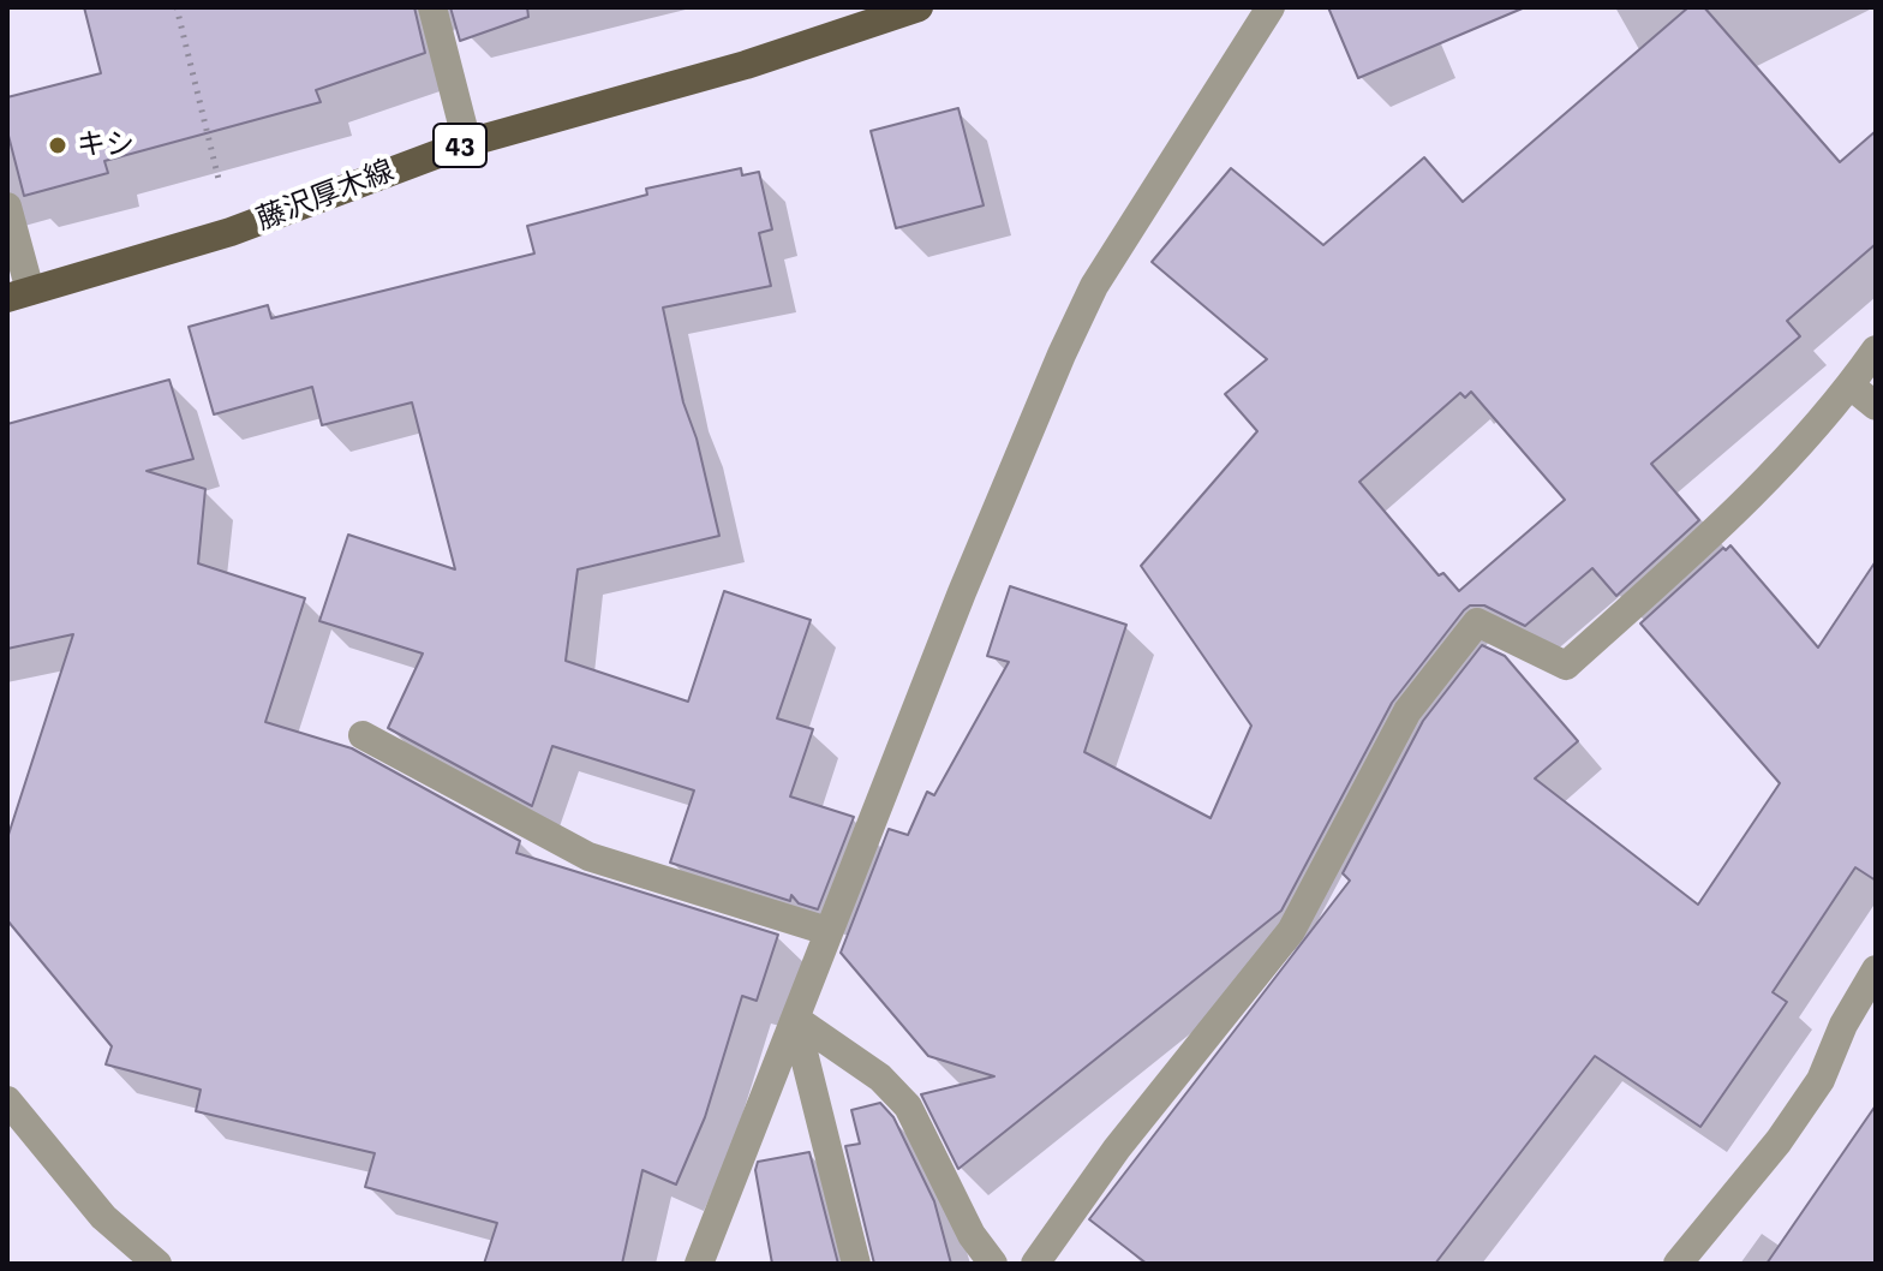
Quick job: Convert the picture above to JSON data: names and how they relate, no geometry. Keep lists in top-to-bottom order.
{
  "streets": {
    "main road": ["43", "藤沢厚木線"]
  },
  "places": ["キシ"]
}
